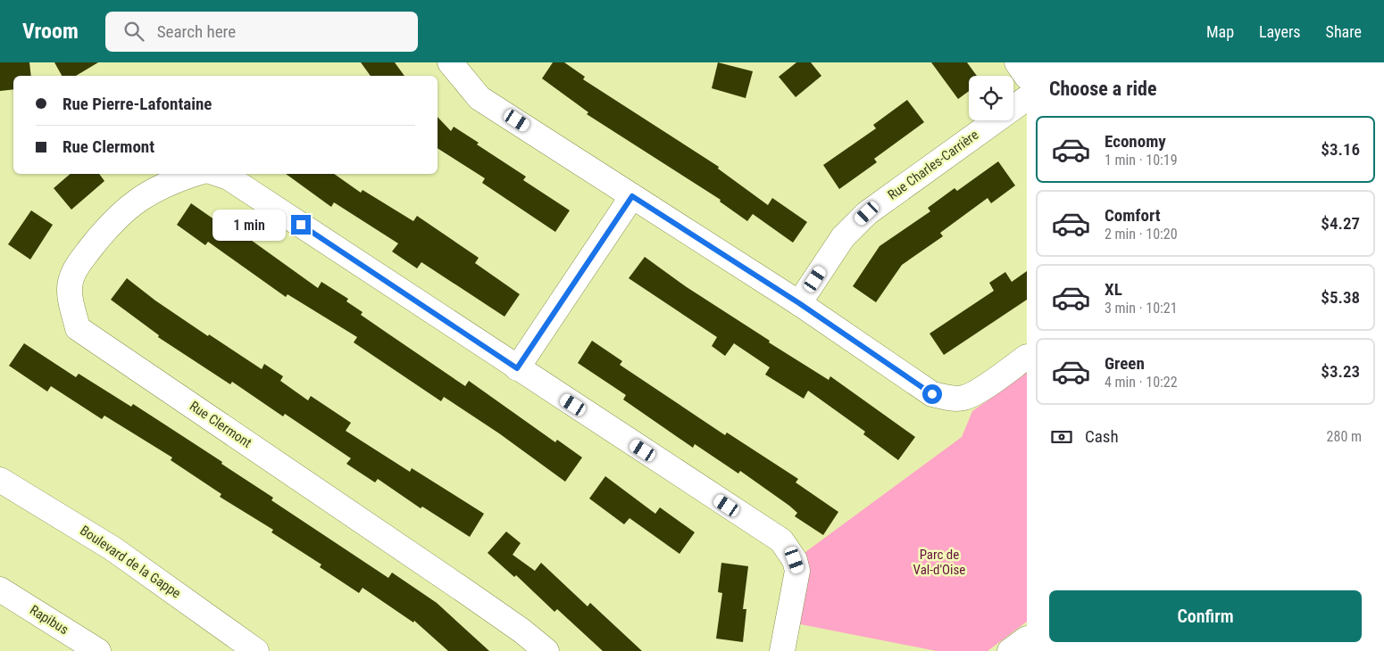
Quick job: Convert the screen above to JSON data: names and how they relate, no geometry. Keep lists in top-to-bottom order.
{
  "streets": {
    "street": [
      "Rue Charles-Carrière",
      "Rue Clermont",
      "Boulevard de la Gappe",
      "Rapibus"
    ]
  },
  "parks": ["Parc de Val-d'Oise"],
  "page": {
    "header": "Vroom",
    "search": "Search here",
    "nav": ["Map", "Layers", "Share"],
    "heading": "Choose a ride",
    "banner": ["Rue Pierre-Lafontaine", "Rue Clermont"],
    "list": [
      {
        "name": "Economy",
        "note": "1 min · 10:19",
        "value": "$3.16"
      },
      {
        "name": "Comfort",
        "note": "2 min · 10:20",
        "value": "$4.27"
      },
      {
        "name": "XL",
        "note": "3 min · 10:21",
        "value": "$5.38"
      },
      {
        "name": "Green",
        "note": "4 min · 10:22",
        "value": "$3.23"
      }
    ],
    "bubble": "1 min",
    "pay": ["Cash", "280 m"],
    "buttons": "Confirm"
  }
}
